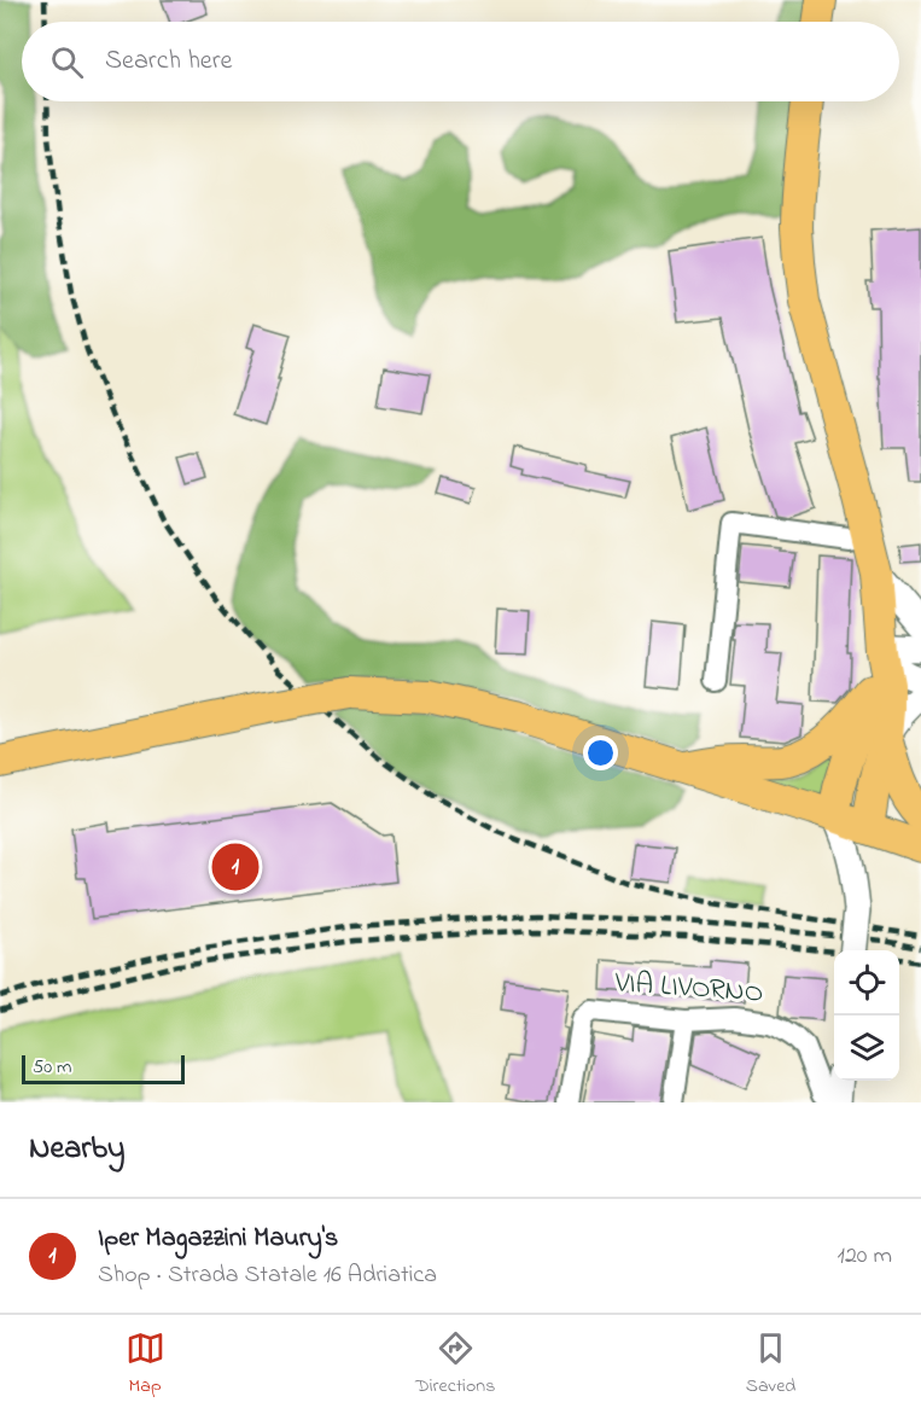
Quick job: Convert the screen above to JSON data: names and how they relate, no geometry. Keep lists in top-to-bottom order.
{
  "streets": {
    "street": ["VIA LIVORNO"]
  },
  "scale_bar": "50 m",
  "page": {
    "search": "Search here",
    "pins": "1",
    "scale": "50 m",
    "heading": "Nearby",
    "list": [
      {
        "mark": "1",
        "name": "Iper Magazzini Maury's",
        "note": "Shop · Strada Statale 16 Adriatica",
        "value": "120 m"
      }
    ],
    "nav": ["Map", "Directions", "Saved"]
  }
}
